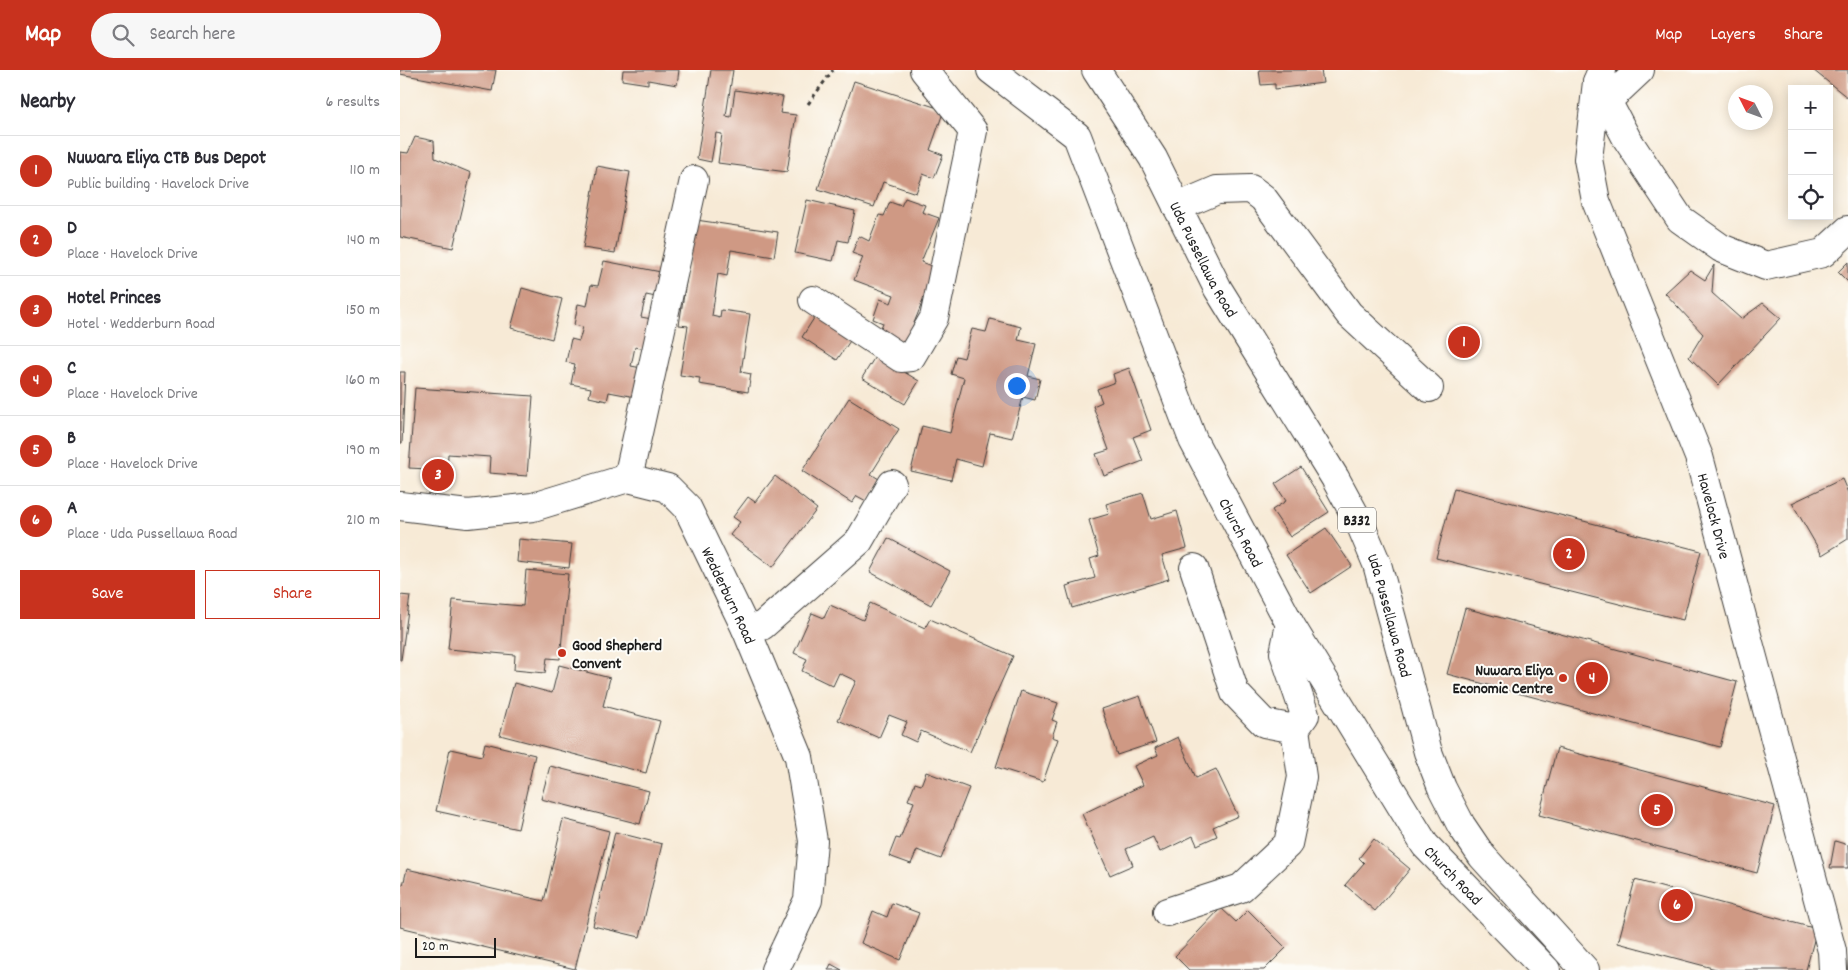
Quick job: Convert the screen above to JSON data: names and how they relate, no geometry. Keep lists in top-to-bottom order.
{
  "streets": {
    "street": [
      "Uda Pussellawa Road",
      "Havelock Drive",
      "B332",
      "Church Road",
      "Wedderburn Road"
    ]
  },
  "places": ["Good Shepherd Convent", "Nuwara Eliya Economic Centre"],
  "scale_bar": "20 m",
  "north": "top left",
  "page": {
    "header": "Map",
    "search": "Search here",
    "nav": ["Map", "Layers", "Share"],
    "heading": ["Nearby", "6 results"],
    "map_buttons": ["+", "−"],
    "list": [
      {
        "mark": "1",
        "name": "Nuwara Eliya CTB Bus Depot",
        "note": "Public building · Havelock Drive",
        "value": "110 m"
      },
      {
        "mark": "2",
        "name": "D",
        "note": "Place · Havelock Drive",
        "value": "140 m"
      },
      {
        "mark": "3",
        "name": "Hotel Princes",
        "note": "Hotel · Wedderburn Road",
        "value": "150 m"
      },
      {
        "mark": "4",
        "name": "C",
        "note": "Place · Havelock Drive",
        "value": "160 m"
      },
      {
        "mark": "5",
        "name": "B",
        "note": "Place · Havelock Drive",
        "value": "190 m"
      },
      {
        "mark": "6",
        "name": "A",
        "note": "Place · Uda Pussellawa Road",
        "value": "210 m"
      }
    ],
    "pins": [
      "1",
      "3",
      "2",
      "4",
      "5",
      "6"
    ],
    "buttons": ["Save", "Share"],
    "scale": "20 m"
  }
}
